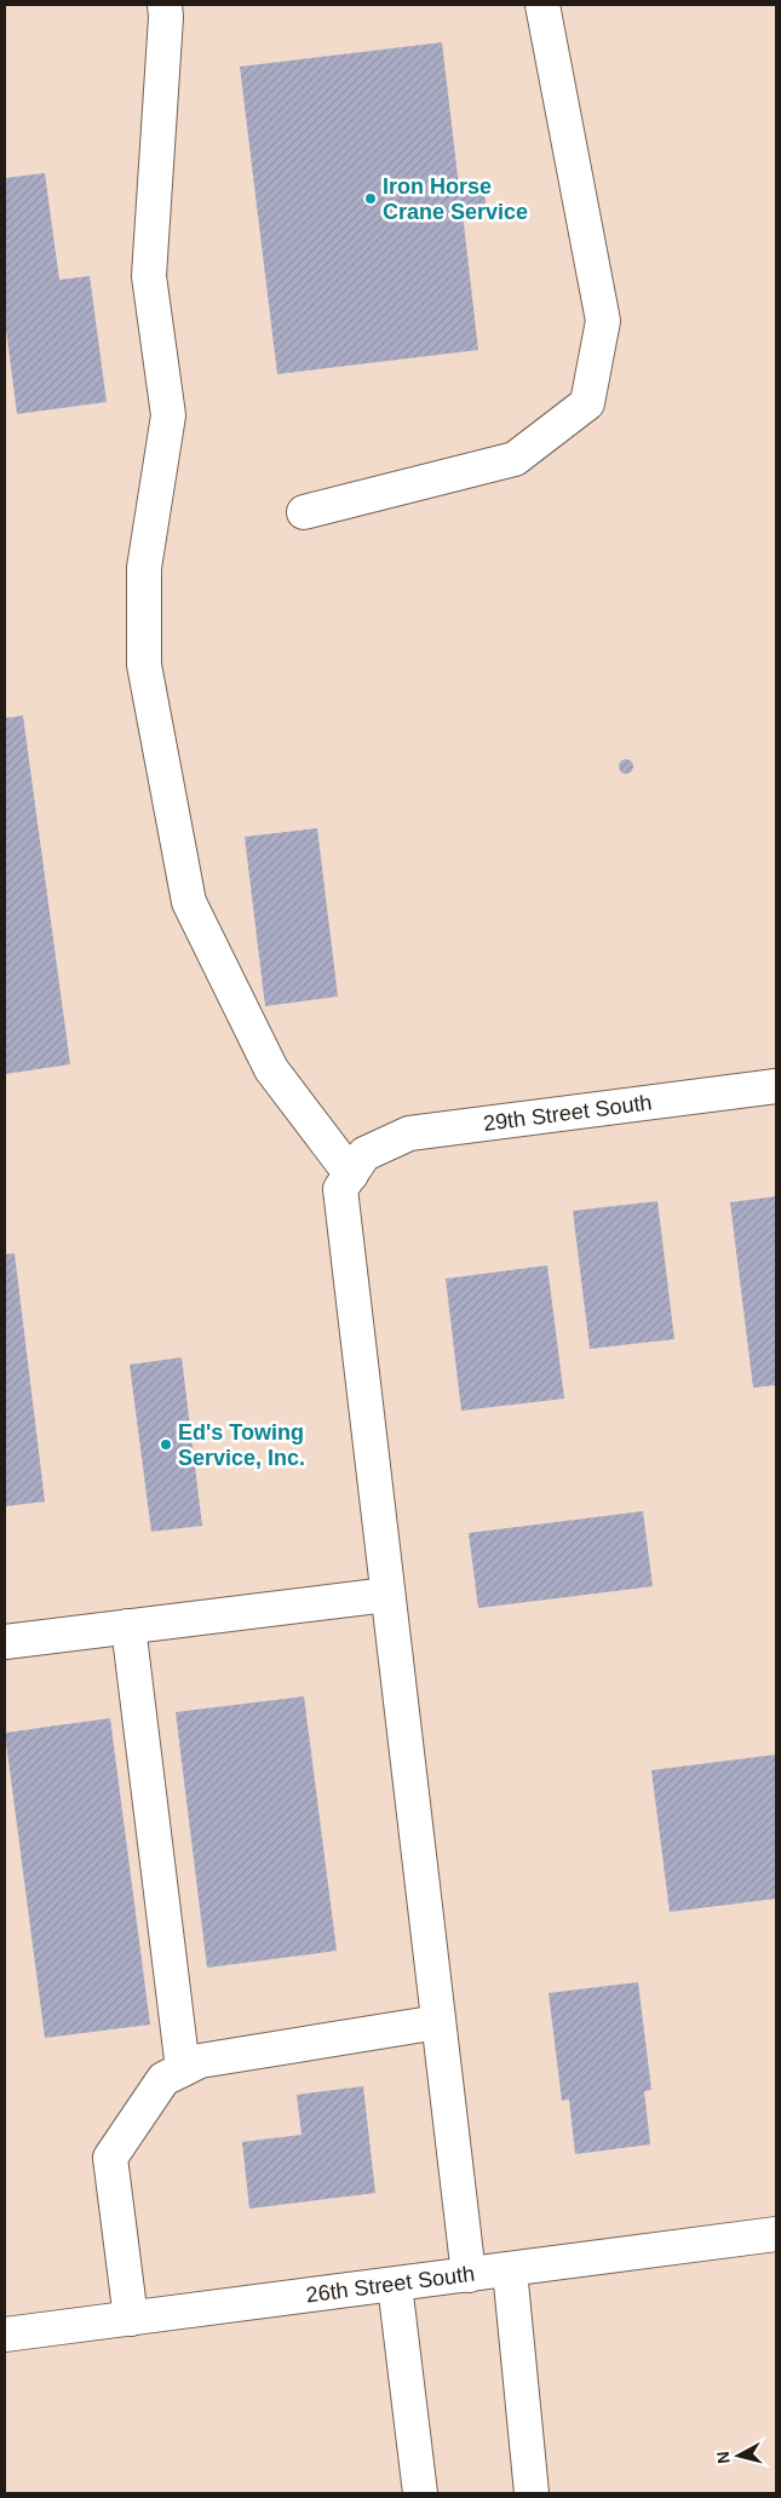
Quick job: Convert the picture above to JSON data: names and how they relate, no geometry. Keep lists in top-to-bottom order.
{
  "streets": {
    "street": ["29th Street South", "26th Street South"]
  },
  "places": ["Iron Horse Crane Service", "Ed's Towing Service, Inc."],
  "north": "left"
}
